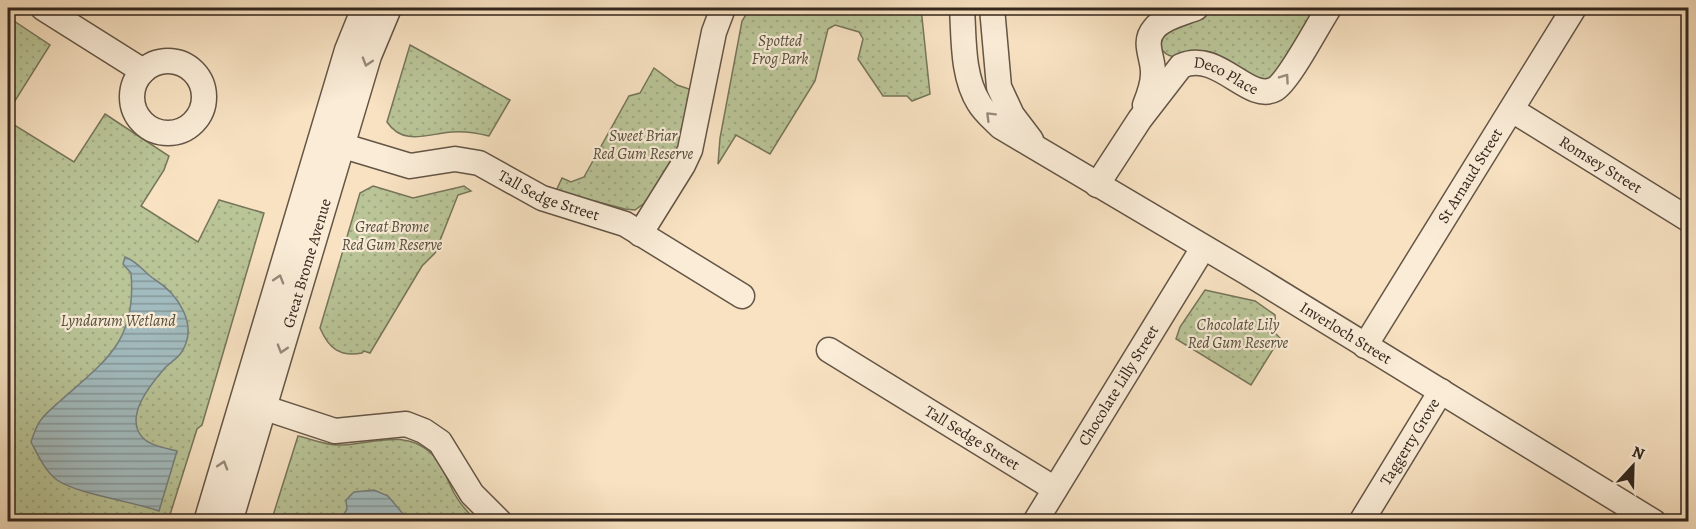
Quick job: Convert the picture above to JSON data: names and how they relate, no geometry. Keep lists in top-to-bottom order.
{
  "streets": {
    "street": [
      "Deco Place",
      "Romsey Street",
      "St Arnaud Street",
      "Tall Sedge Street",
      "Great Brome Avenue",
      "Inverloch Street",
      "Chocolate Lilly Street",
      "Taggerty Grove"
    ]
  },
  "crossings": [
    ["Deco Place", "Inverloch Street"],
    ["Romsey Street", "St Arnaud Street"],
    ["St Arnaud Street", "Inverloch Street"],
    ["Tall Sedge Street", "Great Brome Avenue"],
    ["Tall Sedge Street", "Chocolate Lilly Street"],
    ["Inverloch Street", "Chocolate Lilly Street"],
    ["Inverloch Street", "Taggerty Grove"]
  ],
  "parks": [
    "Spotted Frog Park",
    "Sweet Briar Red Gum Reserve",
    "Great Brome Red Gum Reserve",
    "Lyndarum Wetland",
    "Chocolate Lily Red Gum Reserve"
  ],
  "north": "top"
}
